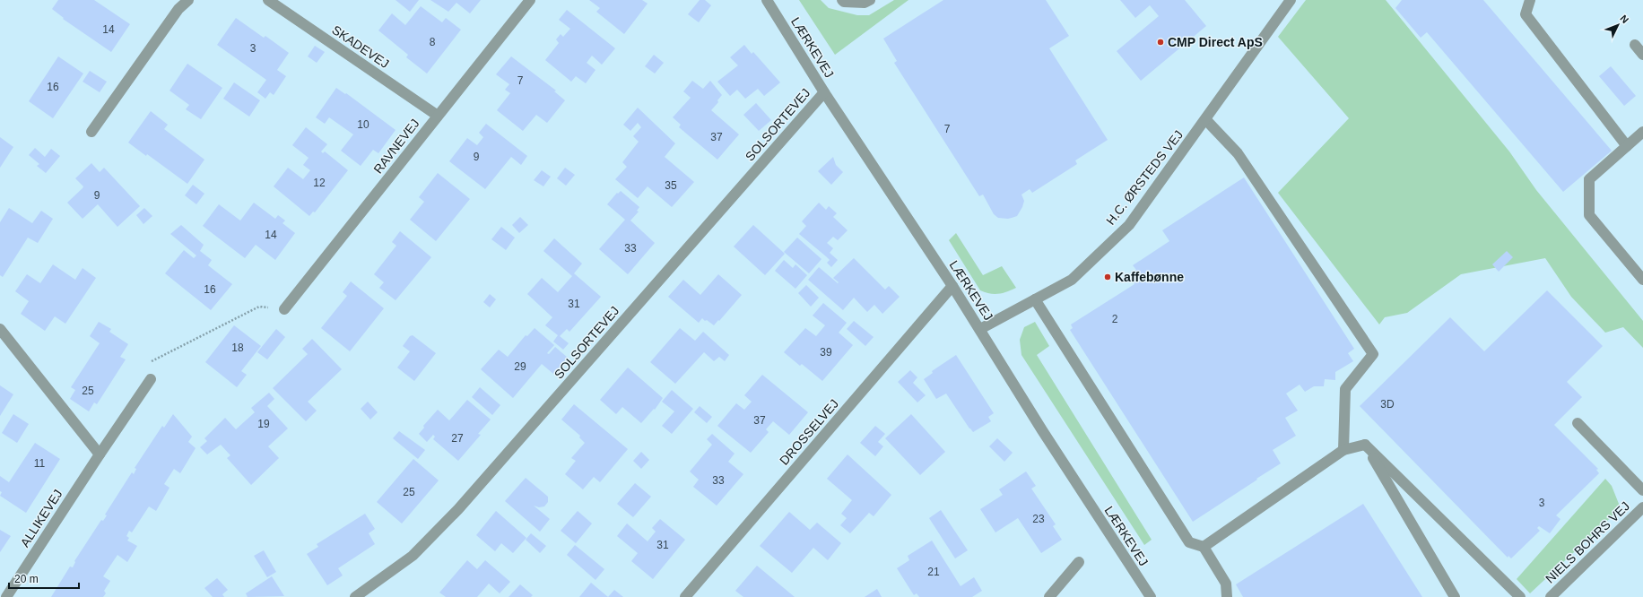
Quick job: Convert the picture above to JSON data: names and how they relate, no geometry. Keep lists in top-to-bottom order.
{
  "streets": {
    "street": [
      "SKADEVEJ",
      "LÆRKEVEJ",
      "SOLSORTEVEJ",
      "RAVNEVEJ",
      "H.C. ØRSTEDS VEJ",
      "DROSSELVEJ",
      "ALLIKEVEJ",
      "NIELS BOHRS VEJ"
    ]
  },
  "crossings": [
    ["SKADEVEJ", "RAVNEVEJ"],
    ["LÆRKEVEJ", "SOLSORTEVEJ"],
    ["LÆRKEVEJ", "H.C. ØRSTEDS VEJ"],
    ["LÆRKEVEJ", "DROSSELVEJ"]
  ],
  "places": ["CMP Direct ApS", "Kaffebønne"],
  "house_numbers": [
    "14",
    "8",
    "3",
    "7",
    "16",
    "10",
    "7",
    "37",
    "9",
    "12",
    "35",
    "9",
    "14",
    "33",
    "16",
    "31",
    "2",
    "18",
    "39",
    "29",
    "25",
    "3D",
    "37",
    "19",
    "27",
    "11",
    "33",
    "25",
    "3",
    "23",
    "31",
    "21"
  ],
  "scale_bar": "20 m",
  "north": "top right"
}
